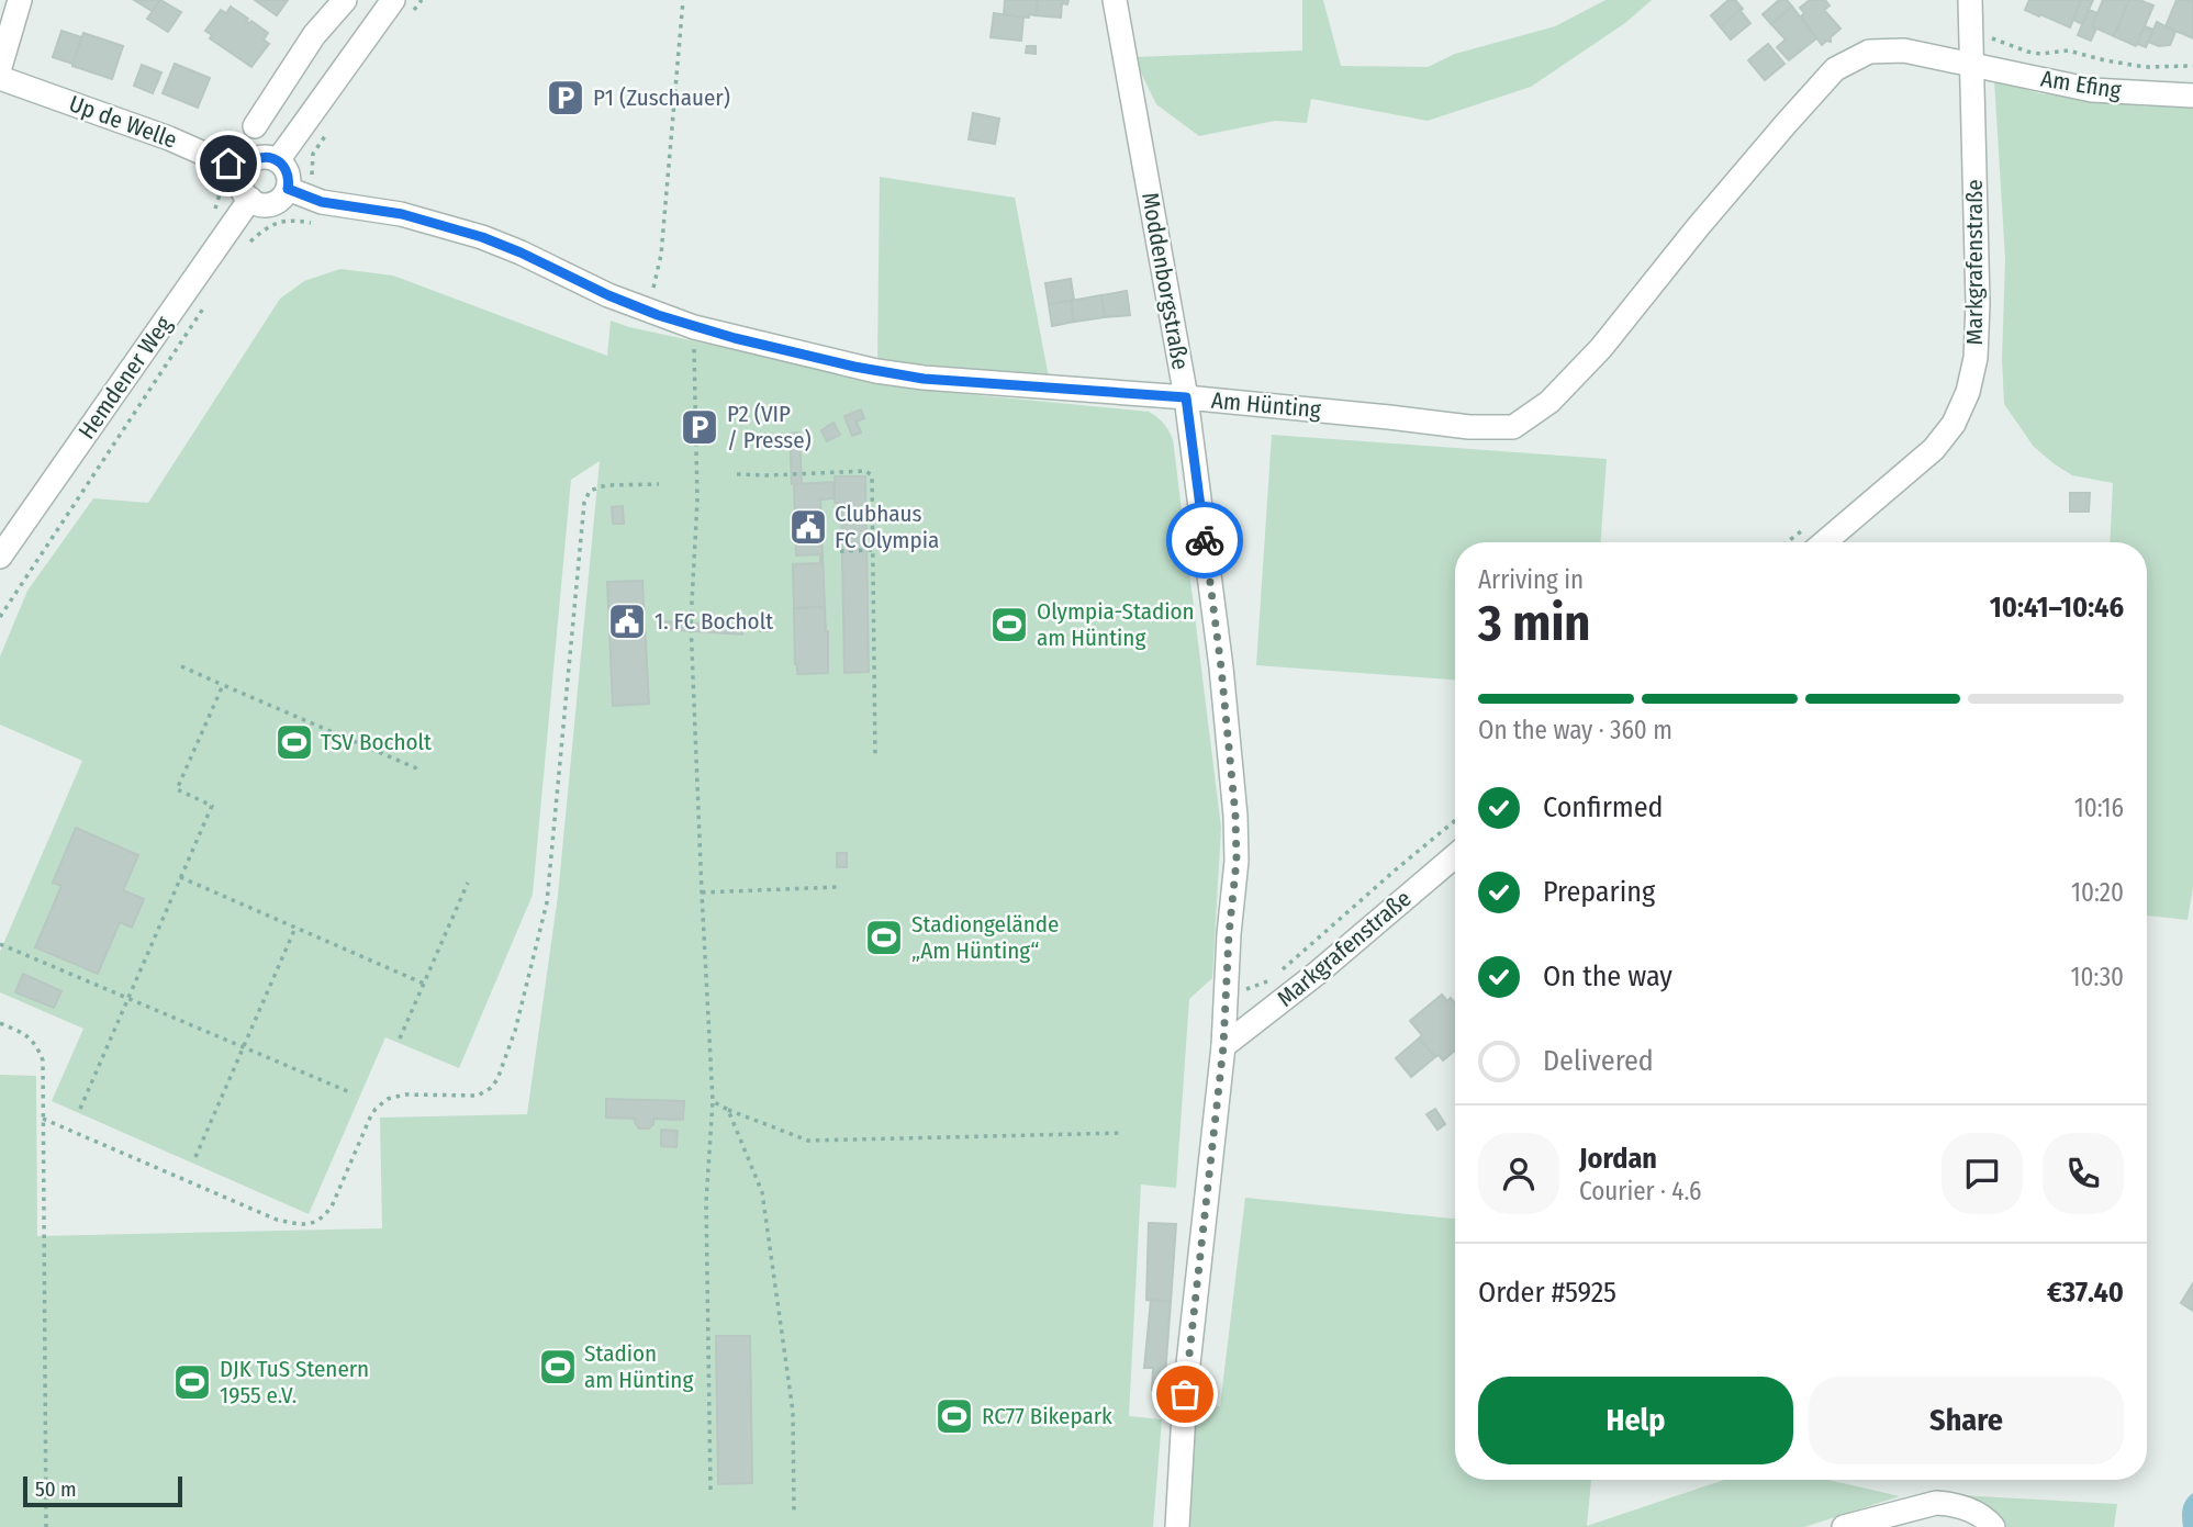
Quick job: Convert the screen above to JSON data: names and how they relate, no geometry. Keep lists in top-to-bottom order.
{
  "streets": {
    "street": [
      "Am Efing",
      "Up de Welle",
      "Markgrafenstraße",
      "Moddenborgstraße",
      "Hemdener Weg",
      "Am Hünting"
    ]
  },
  "crossings": [
    ["Am Efing", "Markgrafenstraße"],
    ["Am Efing", "Am Hünting"],
    ["Up de Welle", "Hemdener Weg"],
    ["Up de Welle", "Am Hünting"],
    ["Markgrafenstraße", "Moddenborgstraße"],
    ["Markgrafenstraße", "Am Hünting"],
    ["Moddenborgstraße", "Am Hünting"],
    ["Hemdener Weg", "Am Hünting"]
  ],
  "places": {
    "parking": ["P1 (Zuschauer)", "P2 (VIP / Presse)"],
    "public building": ["Clubhaus FC Olympia", "1. FC Bocholt"],
    "sports": [
      "Olympia-Stadion am Hünting",
      "TSV Bocholt",
      "Stadiongelände „Am Hünting“",
      "Stadion am Hünting",
      "DJK TuS Stenern 1955 e.V.",
      "RC77 Bikepark"
    ]
  },
  "scale_bar": "50 m",
  "page": {
    "heading": ["3 min", "Arriving in", "10:41–10:46"],
    "panel": [
      "Jordan",
      "Courier · 4.6",
      "Order #5925",
      "€37.40"
    ],
    "bar": "On the way · 360 m",
    "list": [
      ["Confirmed", "10:16"],
      ["Preparing", "10:20"],
      ["On the way", "10:30"],
      "Delivered"
    ],
    "buttons": ["Help", "Share"],
    "scale": "50 m"
  }
}
